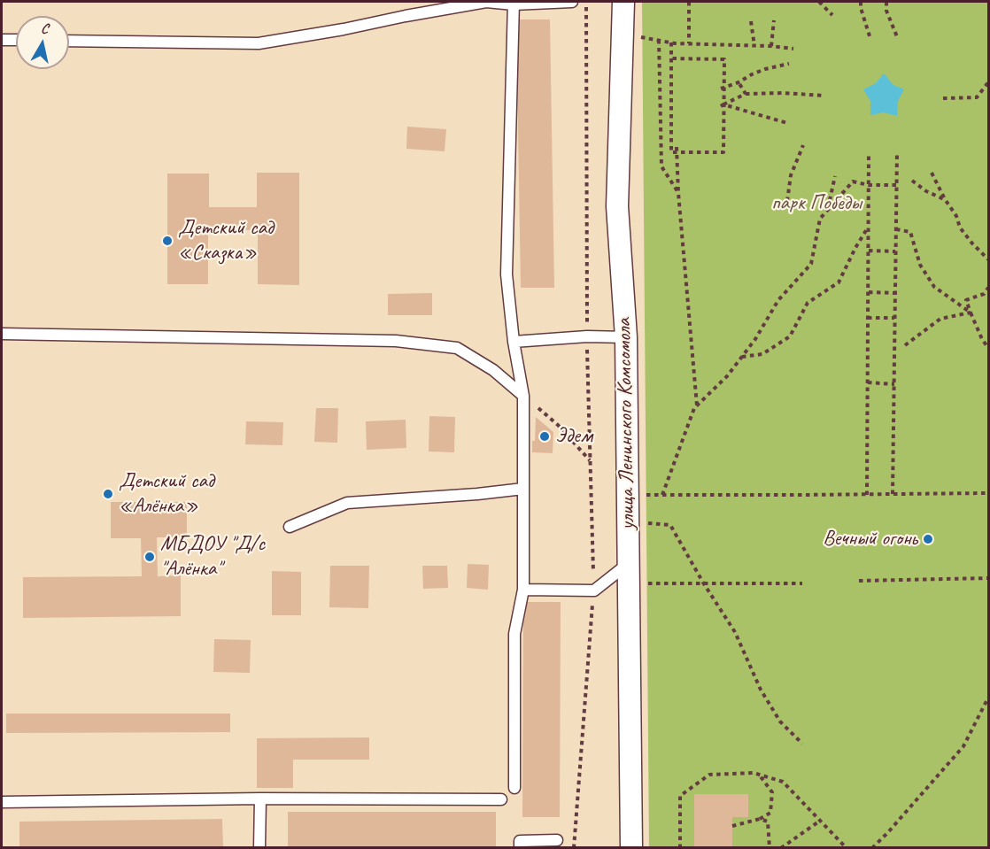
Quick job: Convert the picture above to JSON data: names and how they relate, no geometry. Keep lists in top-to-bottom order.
{
  "streets": {
    "street": ["улица Ленинского Комсомола"]
  },
  "parks": ["парк Победы"],
  "places": [
    "Детский сад «Сказка»",
    "Эдем",
    "Детский сад «Алёнка»",
    "Вечный огонь",
    "МБДОУ \"Д/с \"Алёнка\""
  ],
  "north": "top"
}
